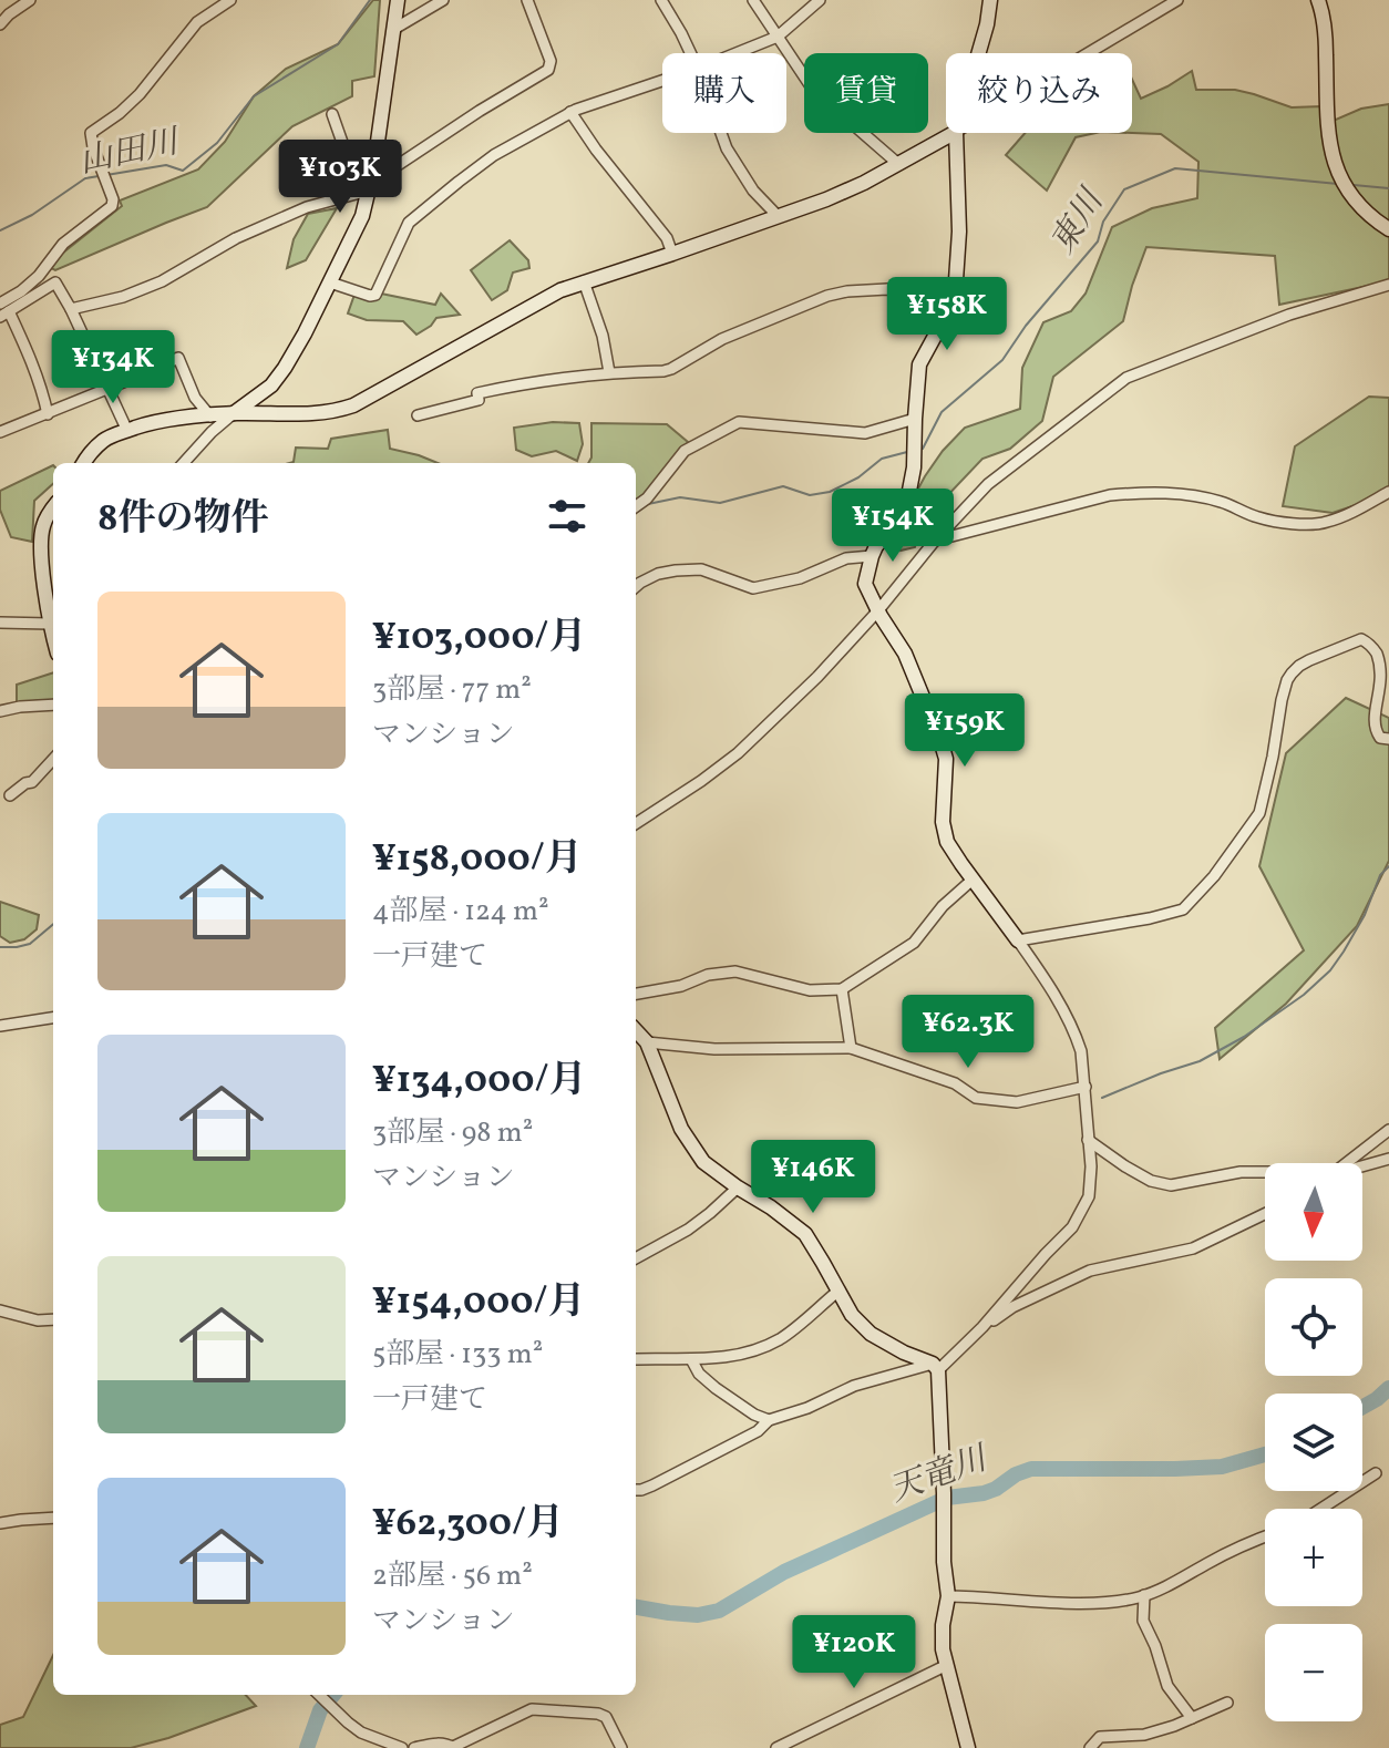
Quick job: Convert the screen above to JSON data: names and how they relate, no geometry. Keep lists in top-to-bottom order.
{
  "water": ["山田川", "東川", "天竜川"],
  "north": "bottom",
  "page": {
    "chip": ["購入", "賃貸", "絞り込み"],
    "price": [
      "¥103K",
      "¥158K",
      "¥134K",
      "¥154K",
      "¥159K",
      "¥62.3K",
      "¥146K",
      "¥120K"
    ],
    "heading": "8件の物件",
    "list": [
      {
        "name": "¥103,000/月",
        "note": "3部屋 · 77 m² · マンション"
      },
      {
        "name": "¥158,000/月",
        "note": "4部屋 · 124 m² · 一戸建て"
      },
      {
        "name": "¥134,000/月",
        "note": "3部屋 · 98 m² · マンション"
      },
      {
        "name": "¥154,000/月",
        "note": "5部屋 · 133 m² · 一戸建て"
      },
      {
        "name": "¥62,300/月",
        "note": "2部屋 · 56 m² · マンション"
      }
    ],
    "map_buttons": ["+", "−"]
  }
}
